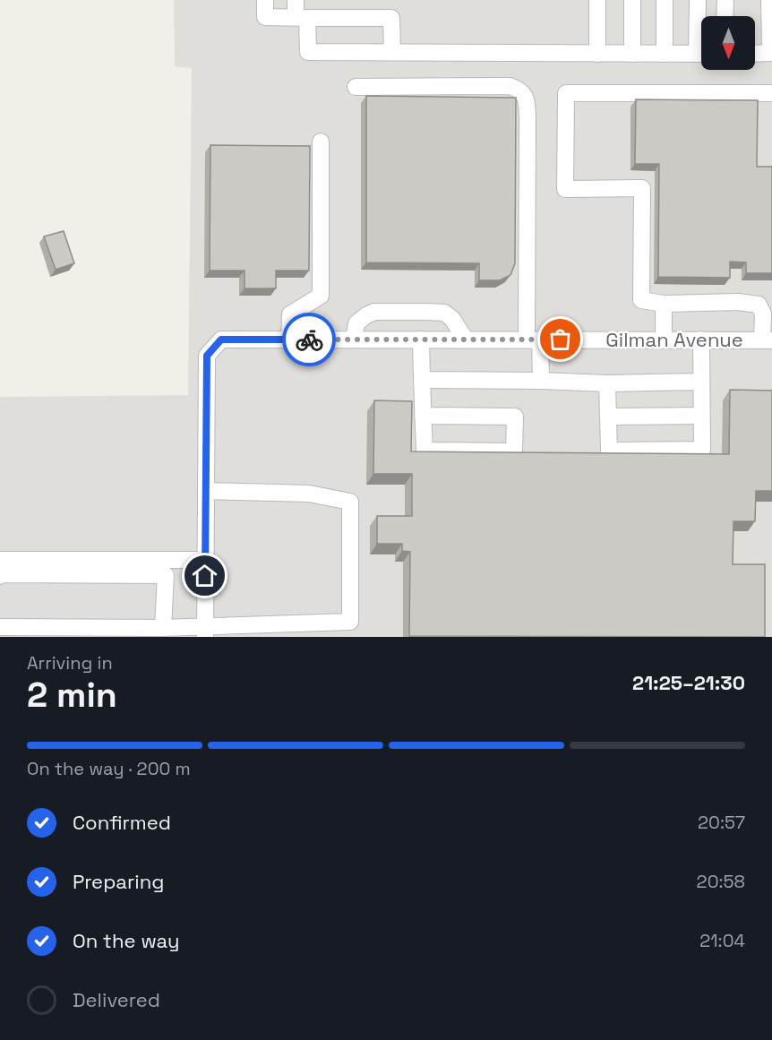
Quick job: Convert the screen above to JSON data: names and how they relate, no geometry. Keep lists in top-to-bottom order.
{
  "streets": {
    "street": ["Gilman Avenue"]
  },
  "north": "bottom",
  "page": {
    "heading": ["2 min", "Arriving in", "21:25–21:30"],
    "bar": "On the way · 200 m",
    "list": [
      ["Confirmed", "20:57"],
      ["Preparing", "20:58"],
      ["On the way", "21:04"],
      "Delivered"
    ]
  }
}
